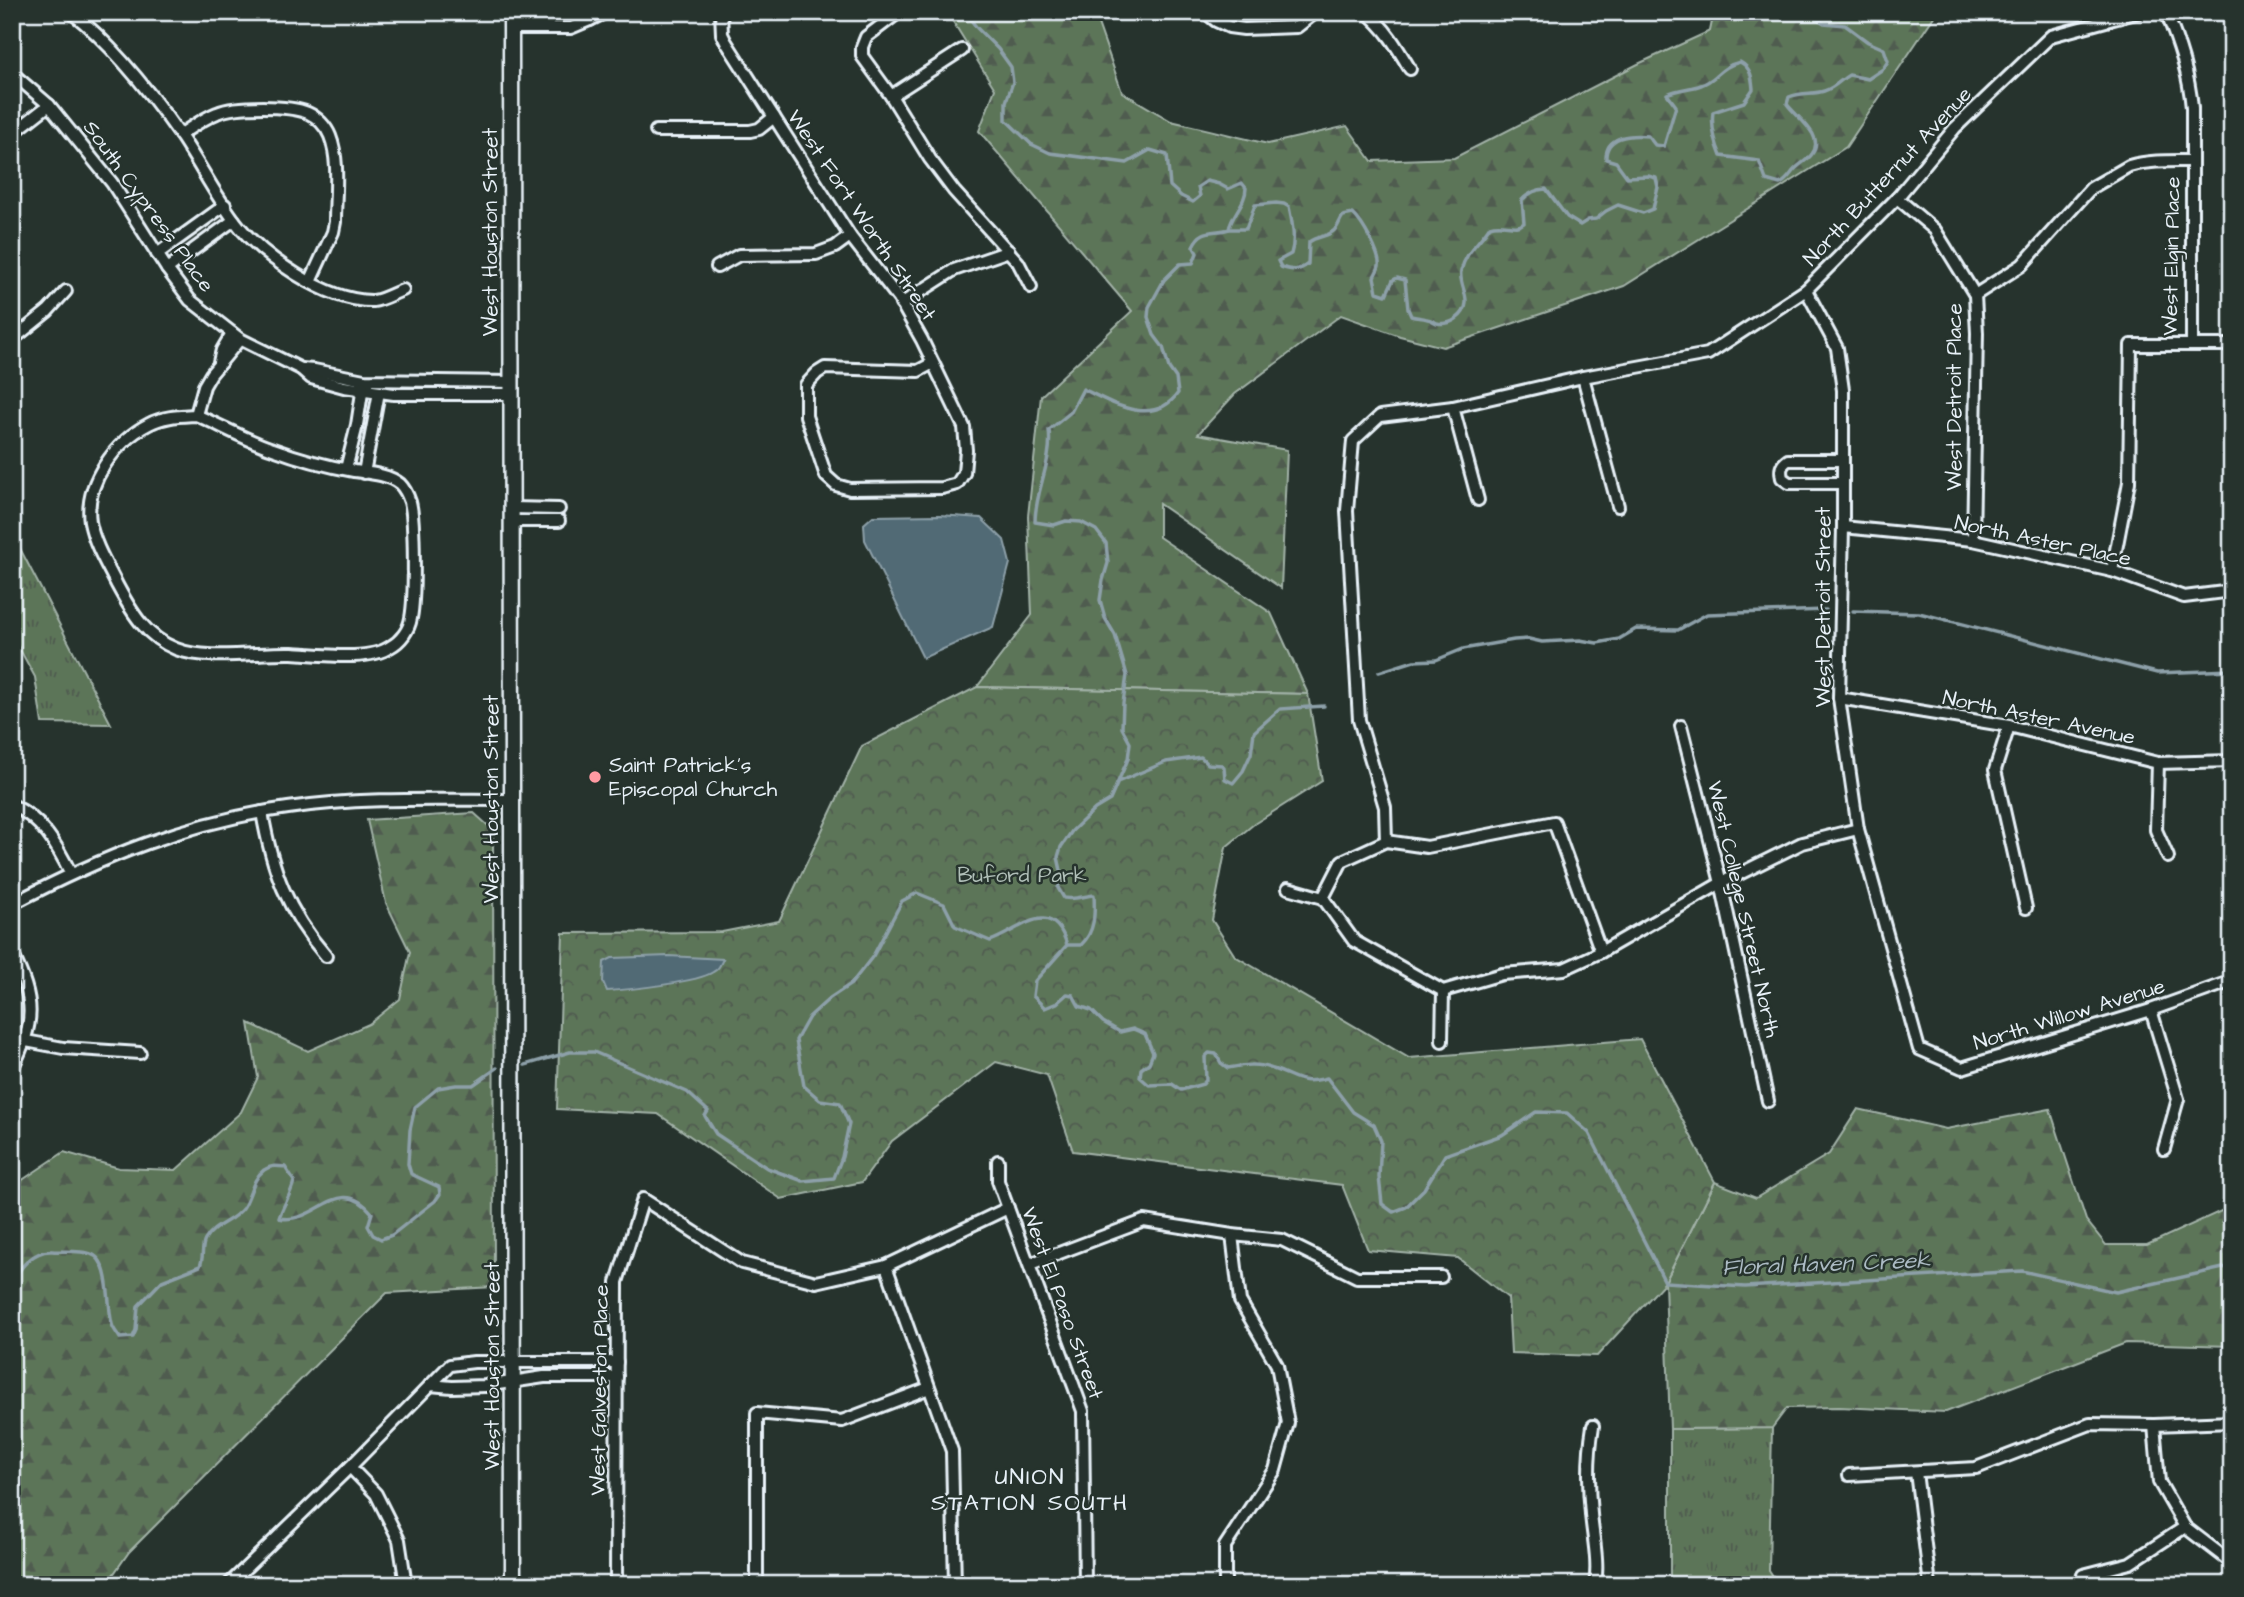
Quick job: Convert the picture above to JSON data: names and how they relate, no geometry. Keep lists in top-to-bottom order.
{
  "streets": {
    "main road": ["West Houston Street"],
    "street": [
      "North Butternut Avenue",
      "South Cypress Place",
      "West Fort Worth Street",
      "West Elgin Place",
      "West Detroit Place",
      "North Aster Place",
      "West Detroit Street",
      "North Aster Avenue",
      "West College Street North",
      "North Willow Avenue",
      "West El Paso Street",
      "West Galveston Place"
    ]
  },
  "crossings": [
    ["North Butternut Avenue", "West Detroit Place"],
    ["North Butternut Avenue", "West Detroit Street"],
    ["South Cypress Place", "West Houston Street"],
    ["West Elgin Place", "North Aster Place"],
    ["West Detroit Place", "North Aster Place"],
    ["North Aster Place", "West Detroit Street"],
    ["West Detroit Street", "North Aster Avenue"],
    ["West Detroit Street", "North Willow Avenue"]
  ],
  "districts": ["UNION STATION SOUTH"],
  "water": ["Floral Haven Creek"],
  "parks": ["Buford Park"],
  "places": ["Saint Patrick's Episcopal Church"]
}
